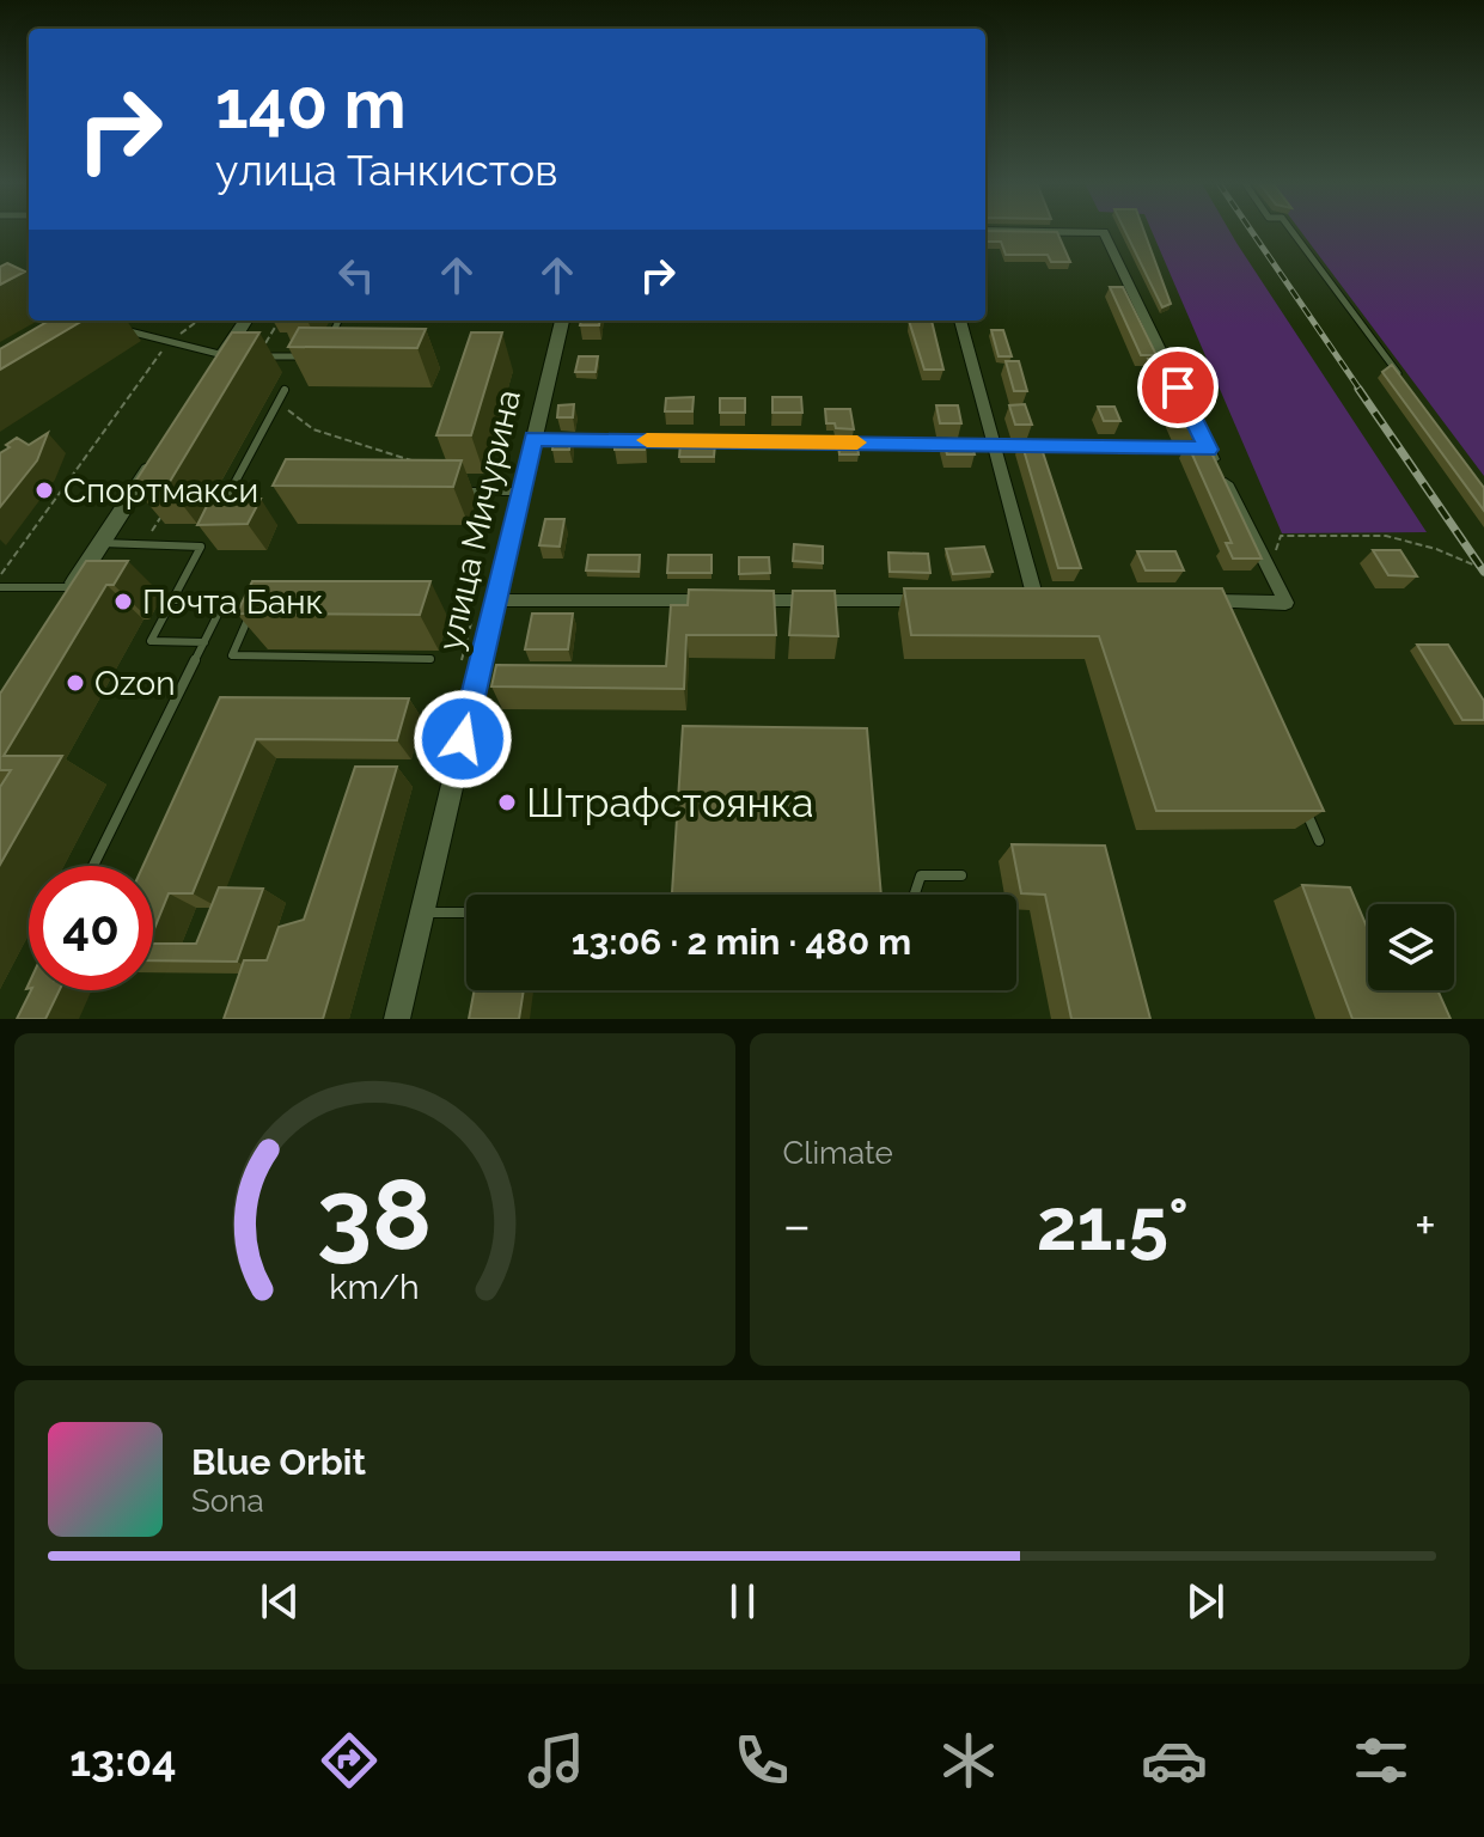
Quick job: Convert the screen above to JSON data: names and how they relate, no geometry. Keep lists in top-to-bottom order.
{
  "streets": {
    "street": ["улица Мичурина"]
  },
  "places": [
    "Спортмакси",
    "Почта Банк",
    "Ozon",
    "Штрафстоянка"
  ],
  "page": {
    "turn": ["140 m", "улица Танкистов"],
    "limit": "40",
    "trip": "13:06 · 2 min · 480 m",
    "tile": "Climate",
    "heat": ["−", "21.5°", "+"],
    "song": ["Blue Orbit", "Sona"],
    "tabs": "13:04",
    "gauge": ["38", "km/h"]
  }
}
